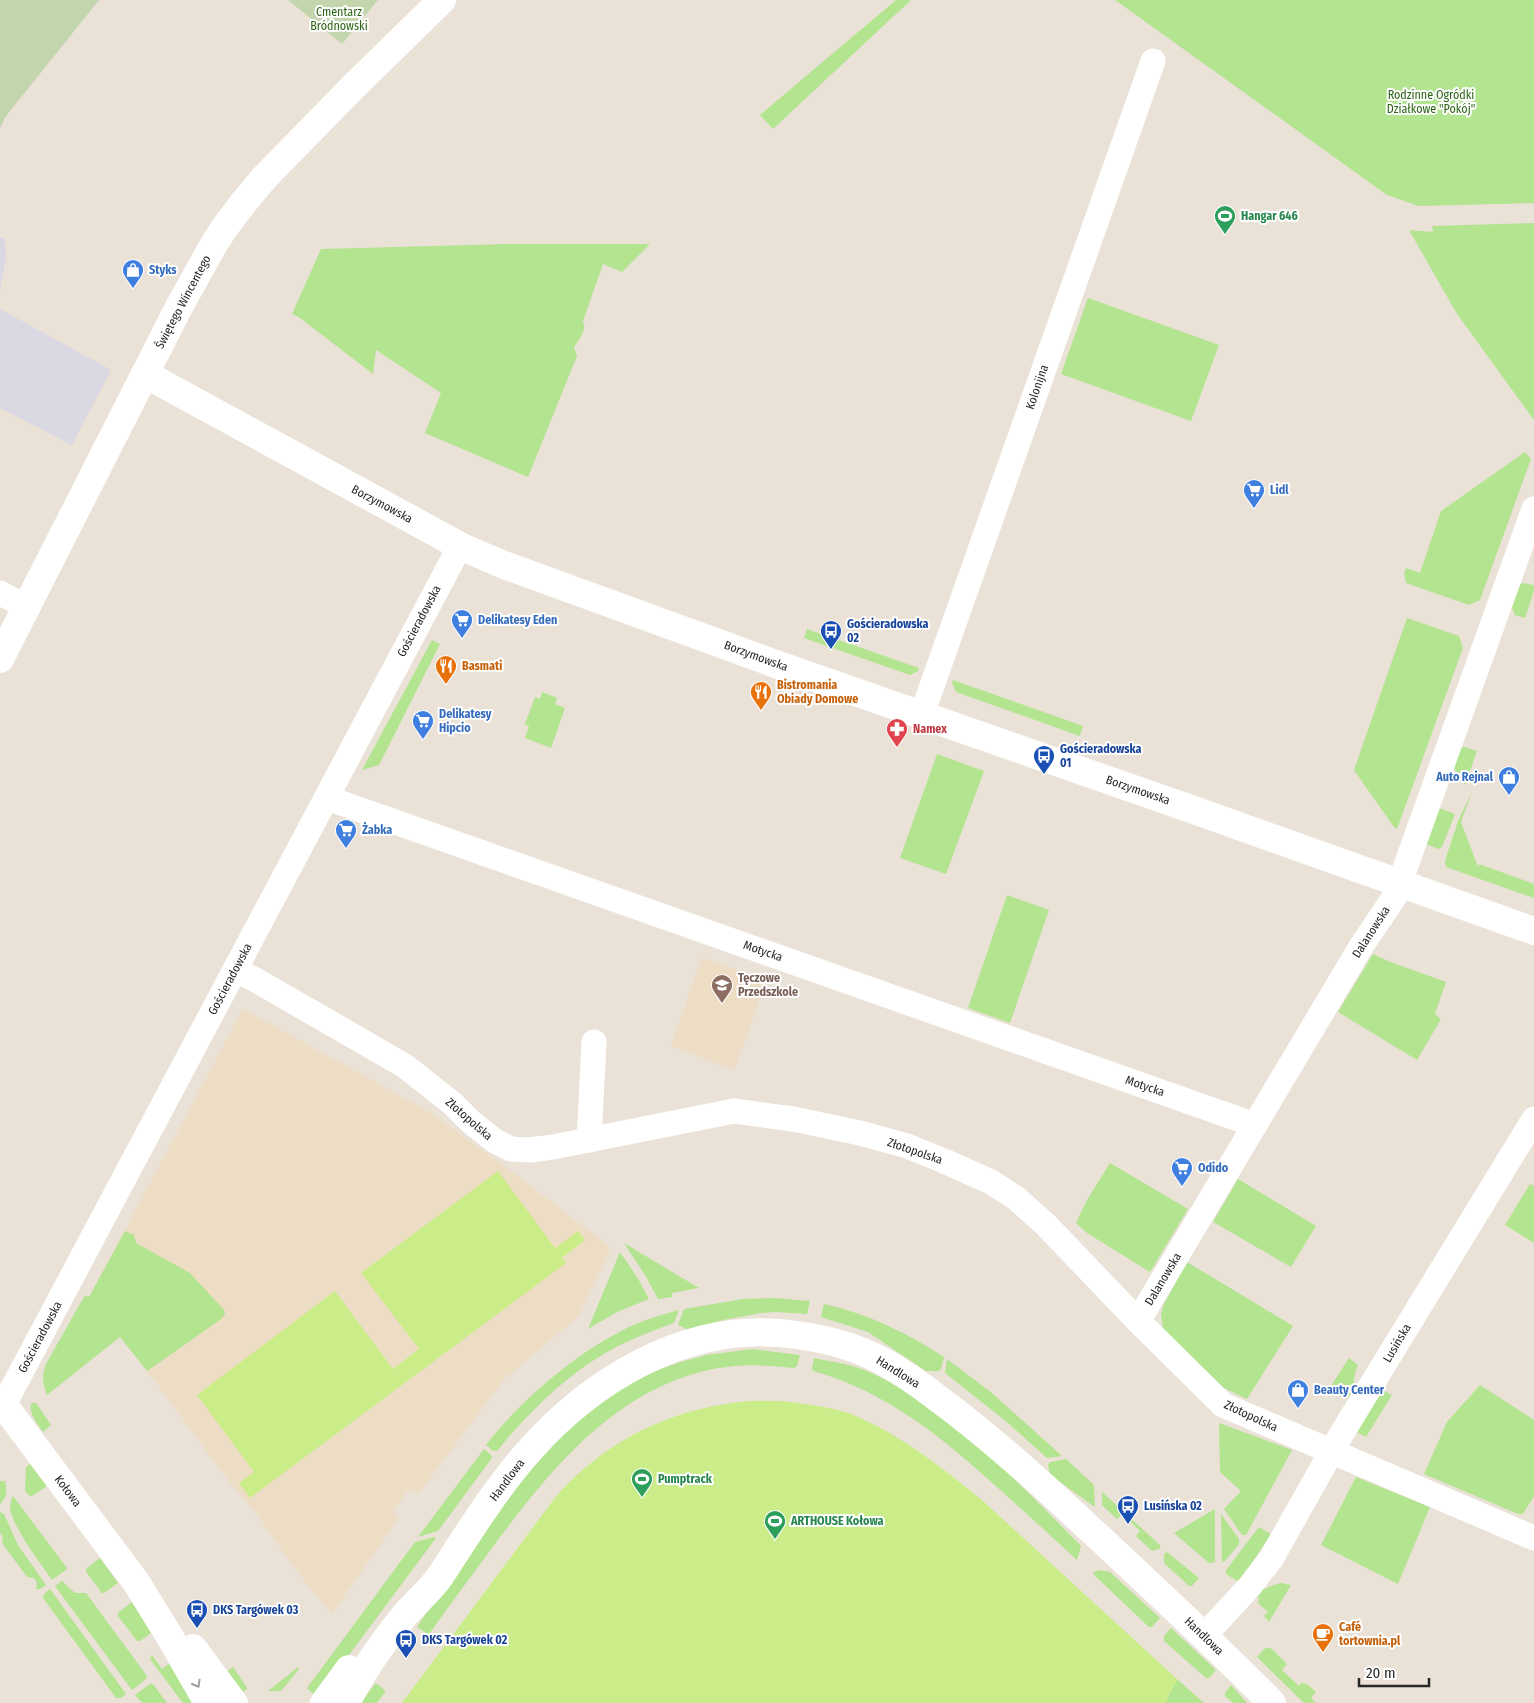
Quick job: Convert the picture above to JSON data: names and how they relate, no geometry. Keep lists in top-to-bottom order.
{
  "streets": {
    "street": [
      "Świętego Wincentego",
      "Kolonijna",
      "Borzymowska",
      "Gościeradowska",
      "Dalanowska",
      "Motycka",
      "Złotopolska",
      "Lusińska",
      "Handlowa",
      "Kołowa"
    ]
  },
  "crossings": [
    ["Świętego Wincentego", "Borzymowska"],
    ["Kolonijna", "Borzymowska"],
    ["Borzymowska", "Gościeradowska"],
    ["Borzymowska", "Dalanowska"],
    ["Gościeradowska", "Motycka"],
    ["Gościeradowska", "Złotopolska"],
    ["Gościeradowska", "Kołowa"],
    ["Dalanowska", "Motycka"],
    ["Dalanowska", "Złotopolska"],
    ["Złotopolska", "Lusińska"],
    ["Lusińska", "Handlowa"]
  ],
  "parks": ["Cmentarz Bródnowski", "Rodzinne Ogródki Działkowe \"Pokój\""],
  "places": {
    "sports": ["Hangar 646", "Pumptrack", "ARTHOUSE Kołowa"],
    "shop": ["Styks", "Auto Rejnal", "Beauty Center"],
    "supermarket": [
      "Lidl",
      "Delikatesy Eden",
      "Delikatesy Hipcio",
      "Żabka",
      "Odido"
    ],
    "bus stop": [
      "Gościeradowska 02",
      "Gościeradowska 01",
      "Lusińska 02",
      "DKS Targówek 03",
      "DKS Targówek 02"
    ],
    "restaurant": ["Basmati", "Bistromania Obiady Domowe"],
    "pharmacy": ["Namex"],
    "school or university": ["Tęczowe Przedszkole"],
    "cafe": ["Café tortownia.pl"]
  },
  "scale_bar": "20 m"
}
